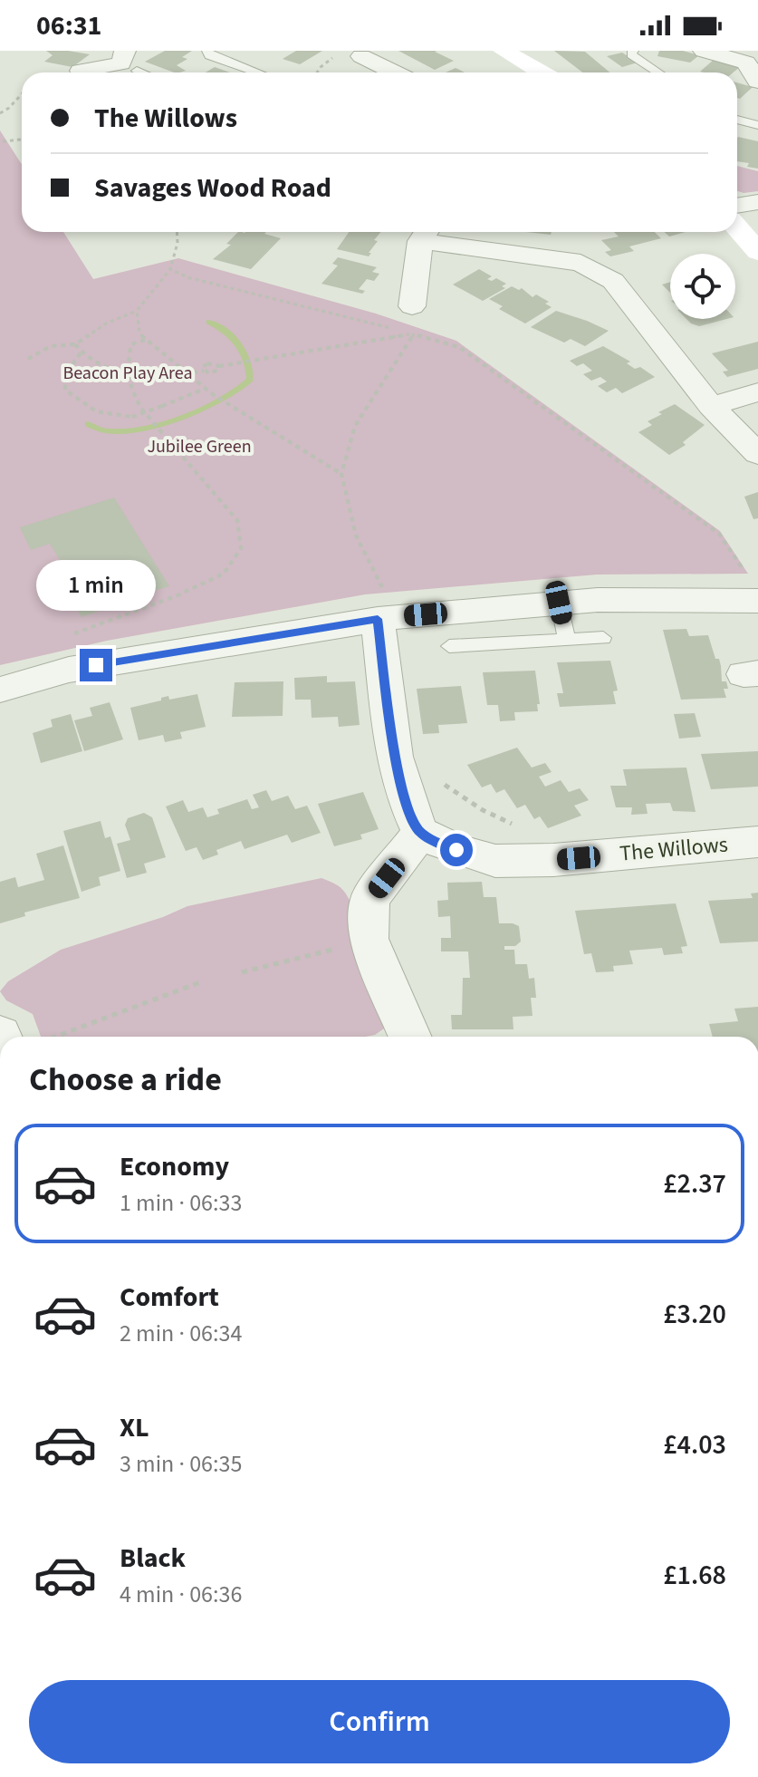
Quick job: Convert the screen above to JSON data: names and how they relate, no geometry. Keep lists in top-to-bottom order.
{
  "streets": {
    "street": ["The Willows"]
  },
  "parks": ["Beacon Play Area", "Jubilee Green"],
  "page": {
    "status": "06:31",
    "banner": ["The Willows", "Savages Wood Road"],
    "bubble": "1 min",
    "heading": "Choose a ride",
    "list": [
      {
        "name": "Economy",
        "note": "1 min · 06:33",
        "value": "£2.37"
      },
      {
        "name": "Comfort",
        "note": "2 min · 06:34",
        "value": "£3.20"
      },
      {
        "name": "XL",
        "note": "3 min · 06:35",
        "value": "£4.03"
      },
      {
        "name": "Black",
        "note": "4 min · 06:36",
        "value": "£1.68"
      }
    ],
    "buttons": "Confirm"
  }
}
